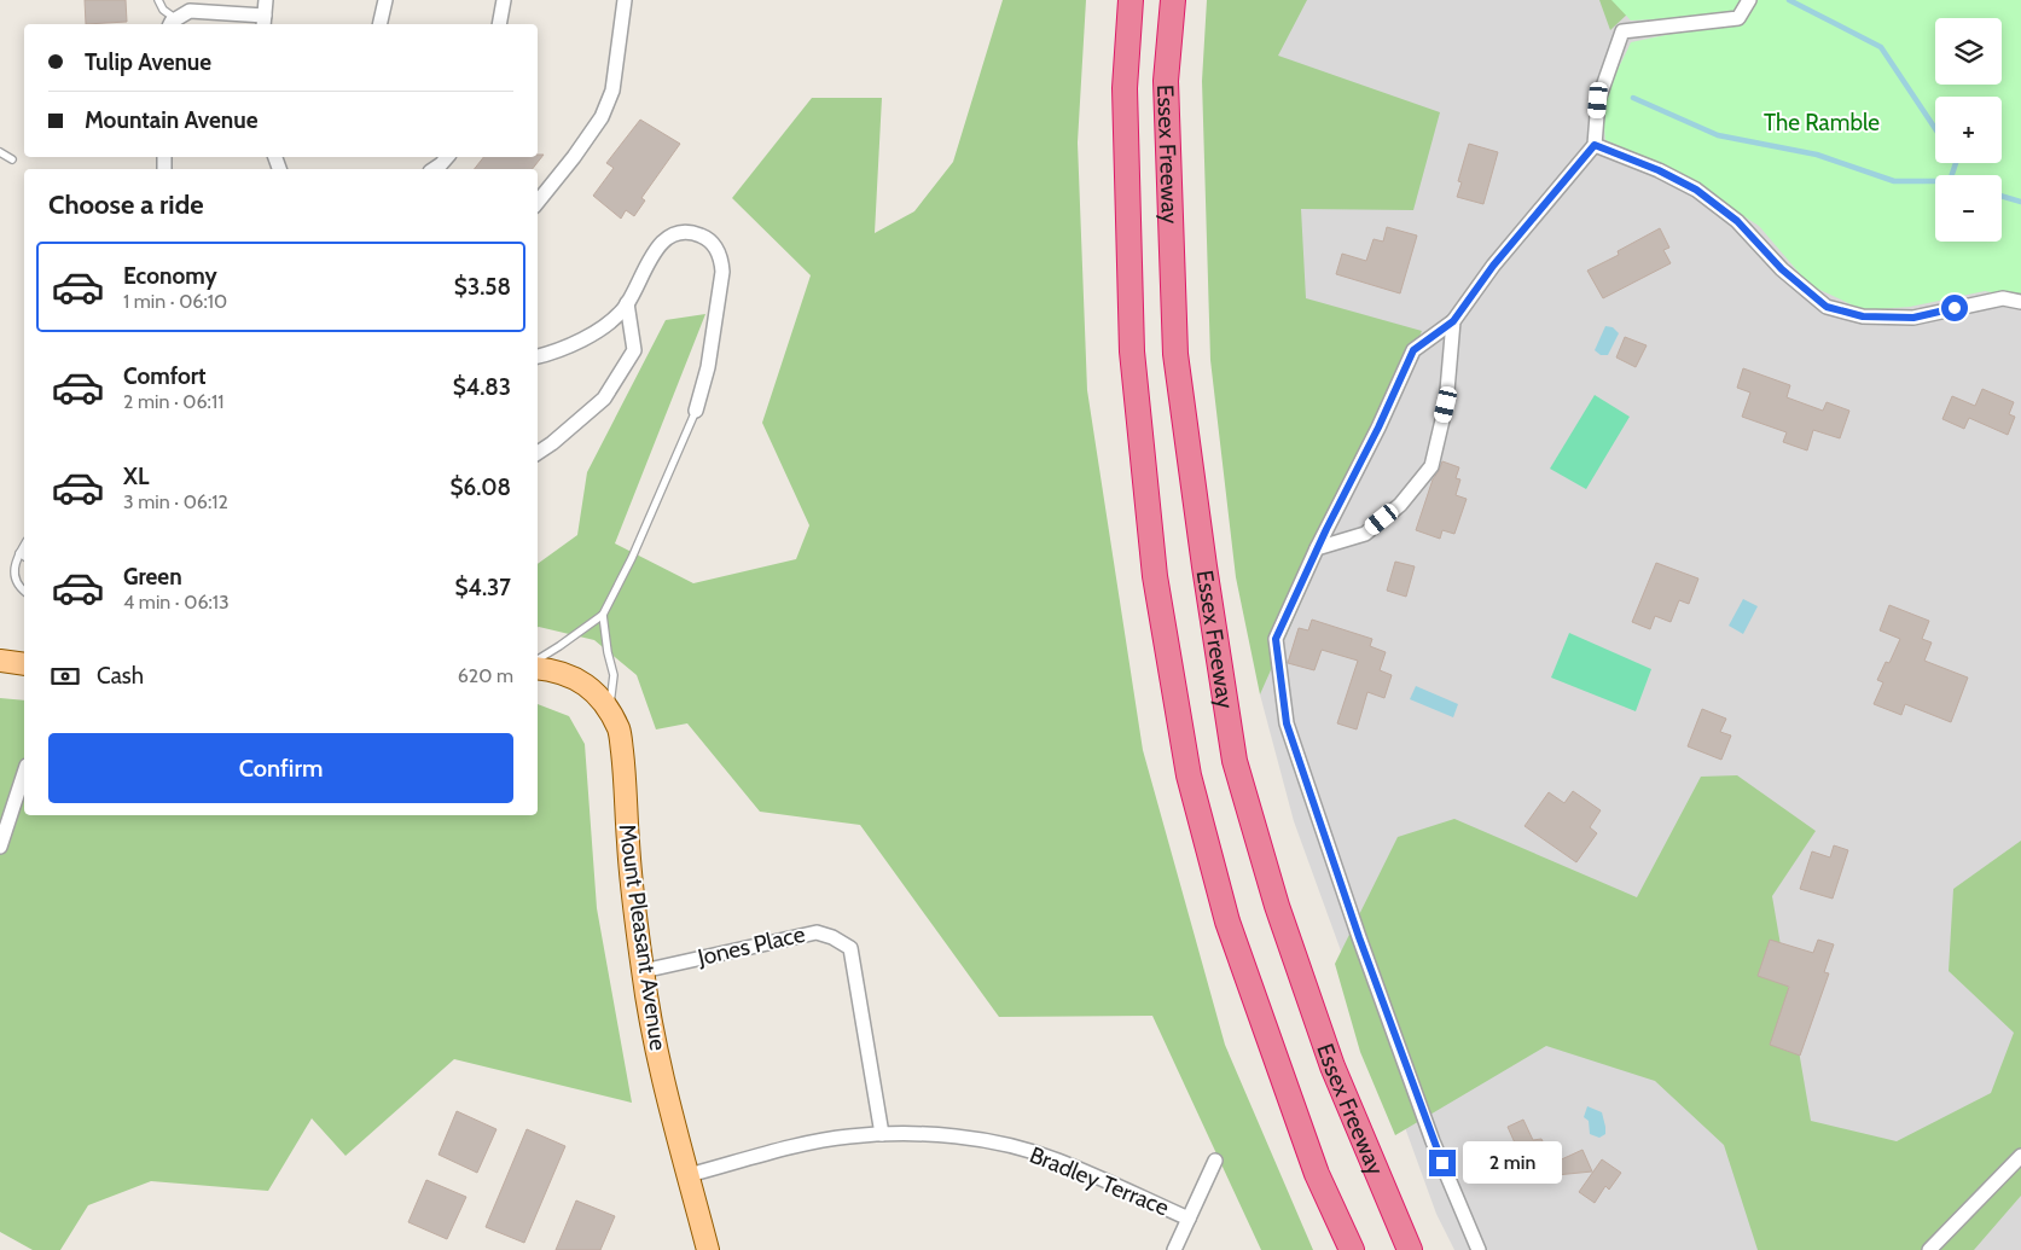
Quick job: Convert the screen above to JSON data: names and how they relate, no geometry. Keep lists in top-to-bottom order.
{
  "streets": {
    "highway": ["Essex Freeway"],
    "main road": ["Mount Pleasant Avenue"],
    "street": ["Jones Place", "Bradley Terrace"]
  },
  "crossings": [
    ["Mount Pleasant Avenue", "Jones Place"],
    ["Mount Pleasant Avenue", "Bradley Terrace"],
    ["Jones Place", "Bradley Terrace"]
  ],
  "parks": ["The Ramble"],
  "page": {
    "map_buttons": ["+", "−"],
    "banner": ["Tulip Avenue", "Mountain Avenue"],
    "heading": "Choose a ride",
    "list": [
      {
        "name": "Economy",
        "note": "1 min · 06:10",
        "value": "$3.58"
      },
      {
        "name": "Comfort",
        "note": "2 min · 06:11",
        "value": "$4.83"
      },
      {
        "name": "XL",
        "note": "3 min · 06:12",
        "value": "$6.08"
      },
      {
        "name": "Green",
        "note": "4 min · 06:13",
        "value": "$4.37"
      }
    ],
    "pay": ["Cash", "620 m"],
    "buttons": "Confirm",
    "bubble": "2 min"
  }
}
